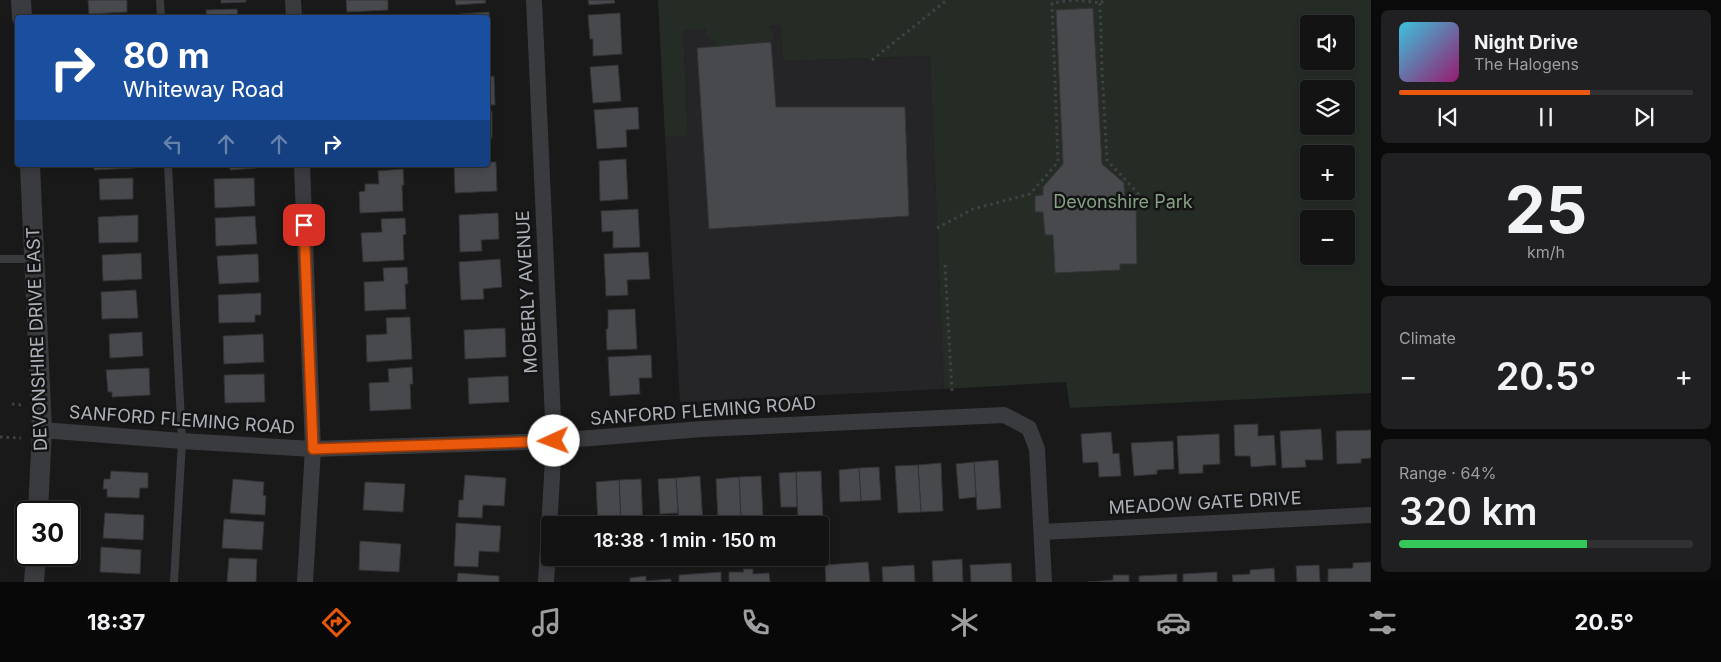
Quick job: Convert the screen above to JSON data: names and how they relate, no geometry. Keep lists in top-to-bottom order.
{
  "streets": {
    "street": [
      "MOBERLY AVENUE",
      "DEVONSHIRE DRIVE EAST",
      "SANFORD FLEMING ROAD",
      "MEADOW GATE DRIVE"
    ]
  },
  "crossings": [
    ["MOBERLY AVENUE", "SANFORD FLEMING ROAD"],
    ["DEVONSHIRE DRIVE EAST", "SANFORD FLEMING ROAD"],
    ["SANFORD FLEMING ROAD", "MEADOW GATE DRIVE"]
  ],
  "parks": ["Devonshire Park"],
  "page": {
    "map_buttons": ["+", "−"],
    "turn": ["80 m", "Whiteway Road"],
    "song": ["Night Drive", "The Halogens"],
    "tile": [
      ["25", "km/h"],
      "Climate",
      ["Range · 64%", "320 km"]
    ],
    "heat": ["−", "20.5°", "+"],
    "limit": "30",
    "trip": "18:38 · 1 min · 150 m",
    "tabs": ["18:37", "20.5°"]
  }
}
